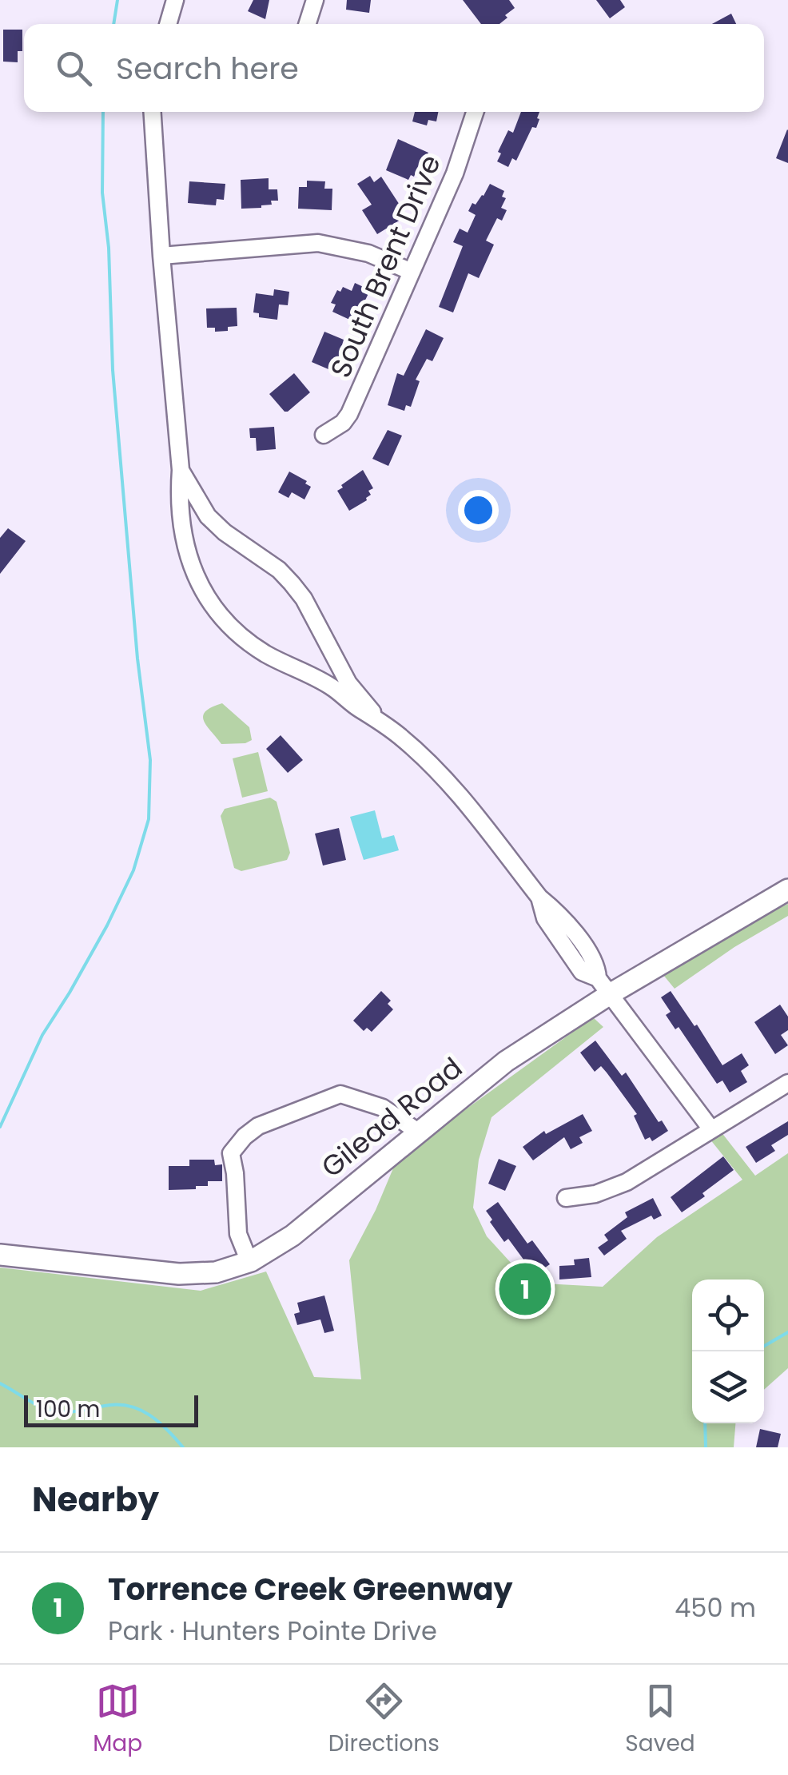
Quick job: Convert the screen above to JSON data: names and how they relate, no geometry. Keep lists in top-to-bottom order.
{
  "streets": {
    "main road": ["Gilead Road"],
    "street": ["South Brent Drive"]
  },
  "scale_bar": "100 m",
  "page": {
    "search": "Search here",
    "pins": "1",
    "scale": "100 m",
    "heading": "Nearby",
    "list": [
      {
        "mark": "1",
        "name": "Torrence Creek Greenway",
        "note": "Park · Hunters Pointe Drive",
        "value": "450 m"
      }
    ],
    "nav": ["Map", "Directions", "Saved"]
  }
}
